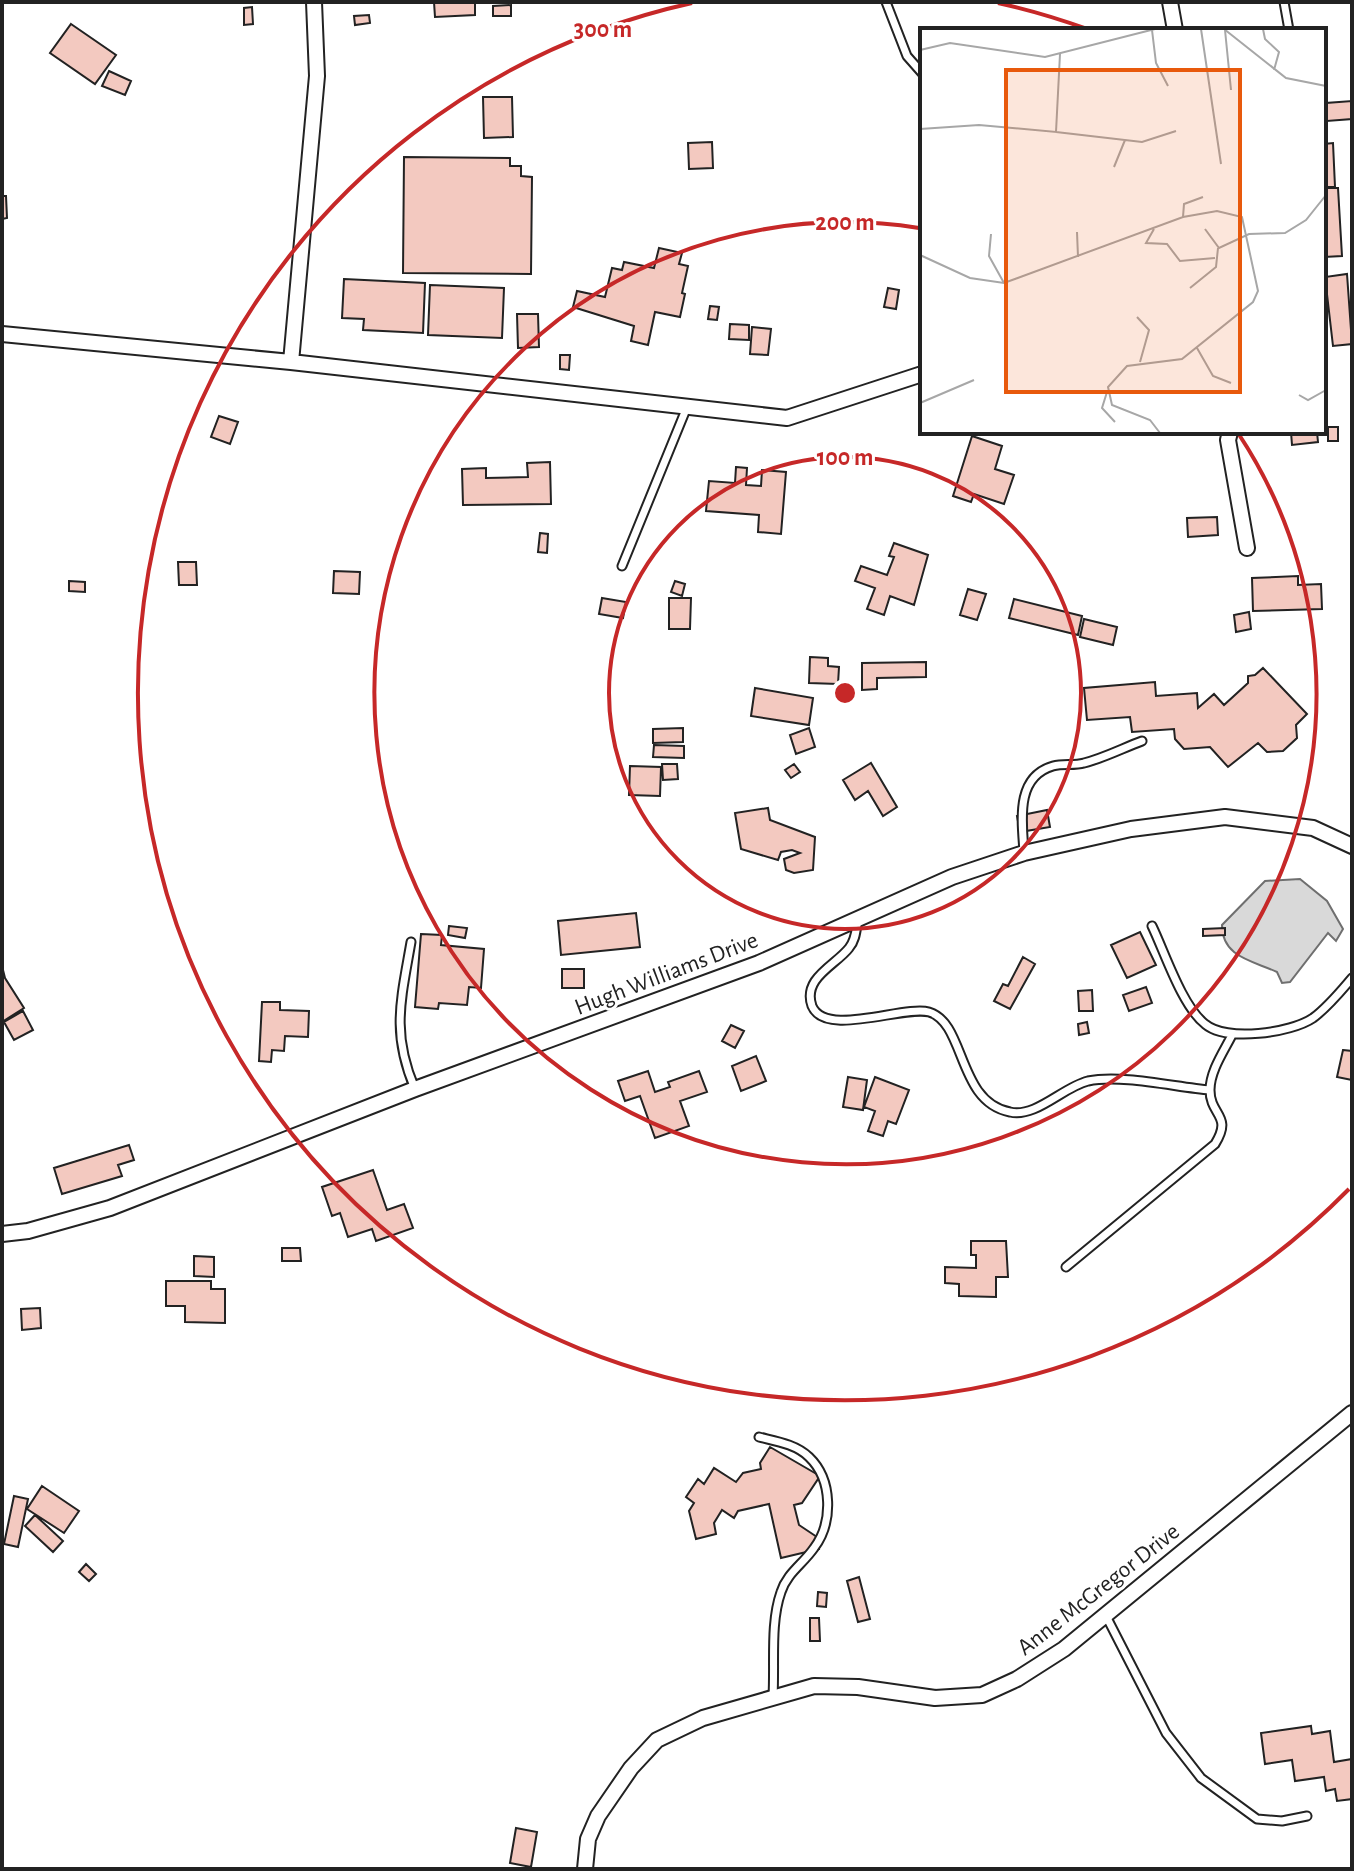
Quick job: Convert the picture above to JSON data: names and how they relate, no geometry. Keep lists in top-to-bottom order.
{
  "streets": {
    "street": ["Hugh Williams Drive", "Anne McGregor Drive"]
  },
  "rings": ["300 m", "200 m", "100 m"]
}
